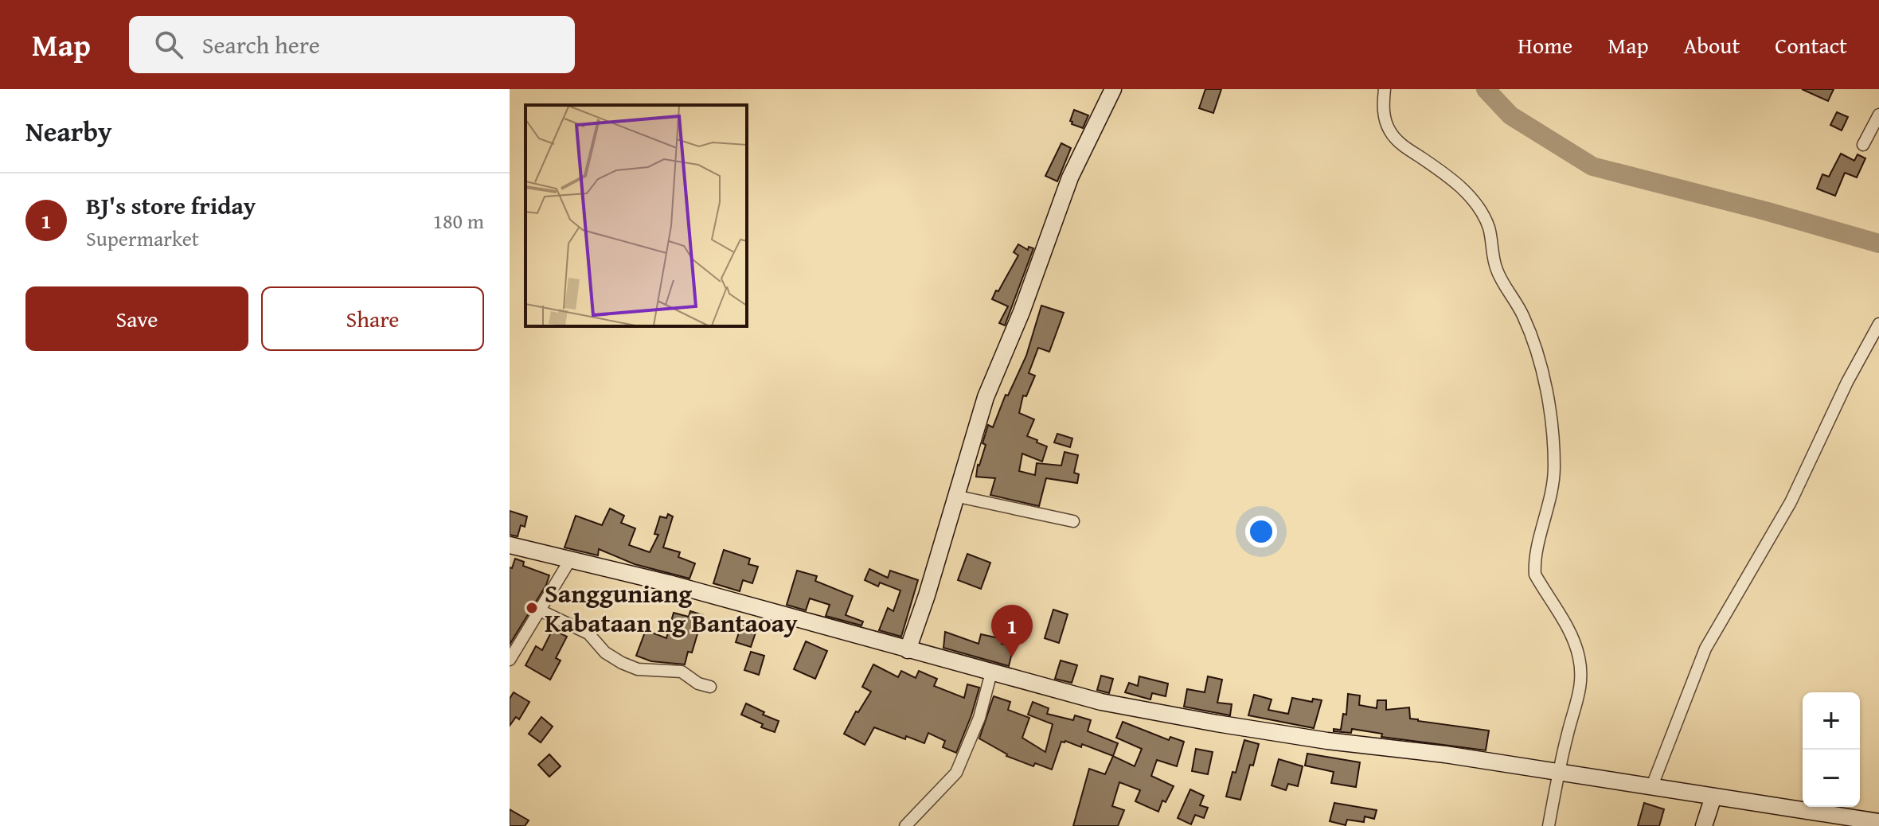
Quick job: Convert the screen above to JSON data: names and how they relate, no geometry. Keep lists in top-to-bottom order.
{
  "places": ["Sangguniang Kabataan ng Bantaoay"],
  "page": {
    "header": "Map",
    "search": "Search here",
    "nav": [
      "Home",
      "Map",
      "About",
      "Contact"
    ],
    "heading": "Nearby",
    "list": [
      {
        "mark": "1",
        "name": "BJ's store friday",
        "note": "Supermarket",
        "value": "180 m"
      }
    ],
    "buttons": ["Save", "Share"],
    "pins": "1",
    "map_buttons": ["+", "−"]
  }
}
